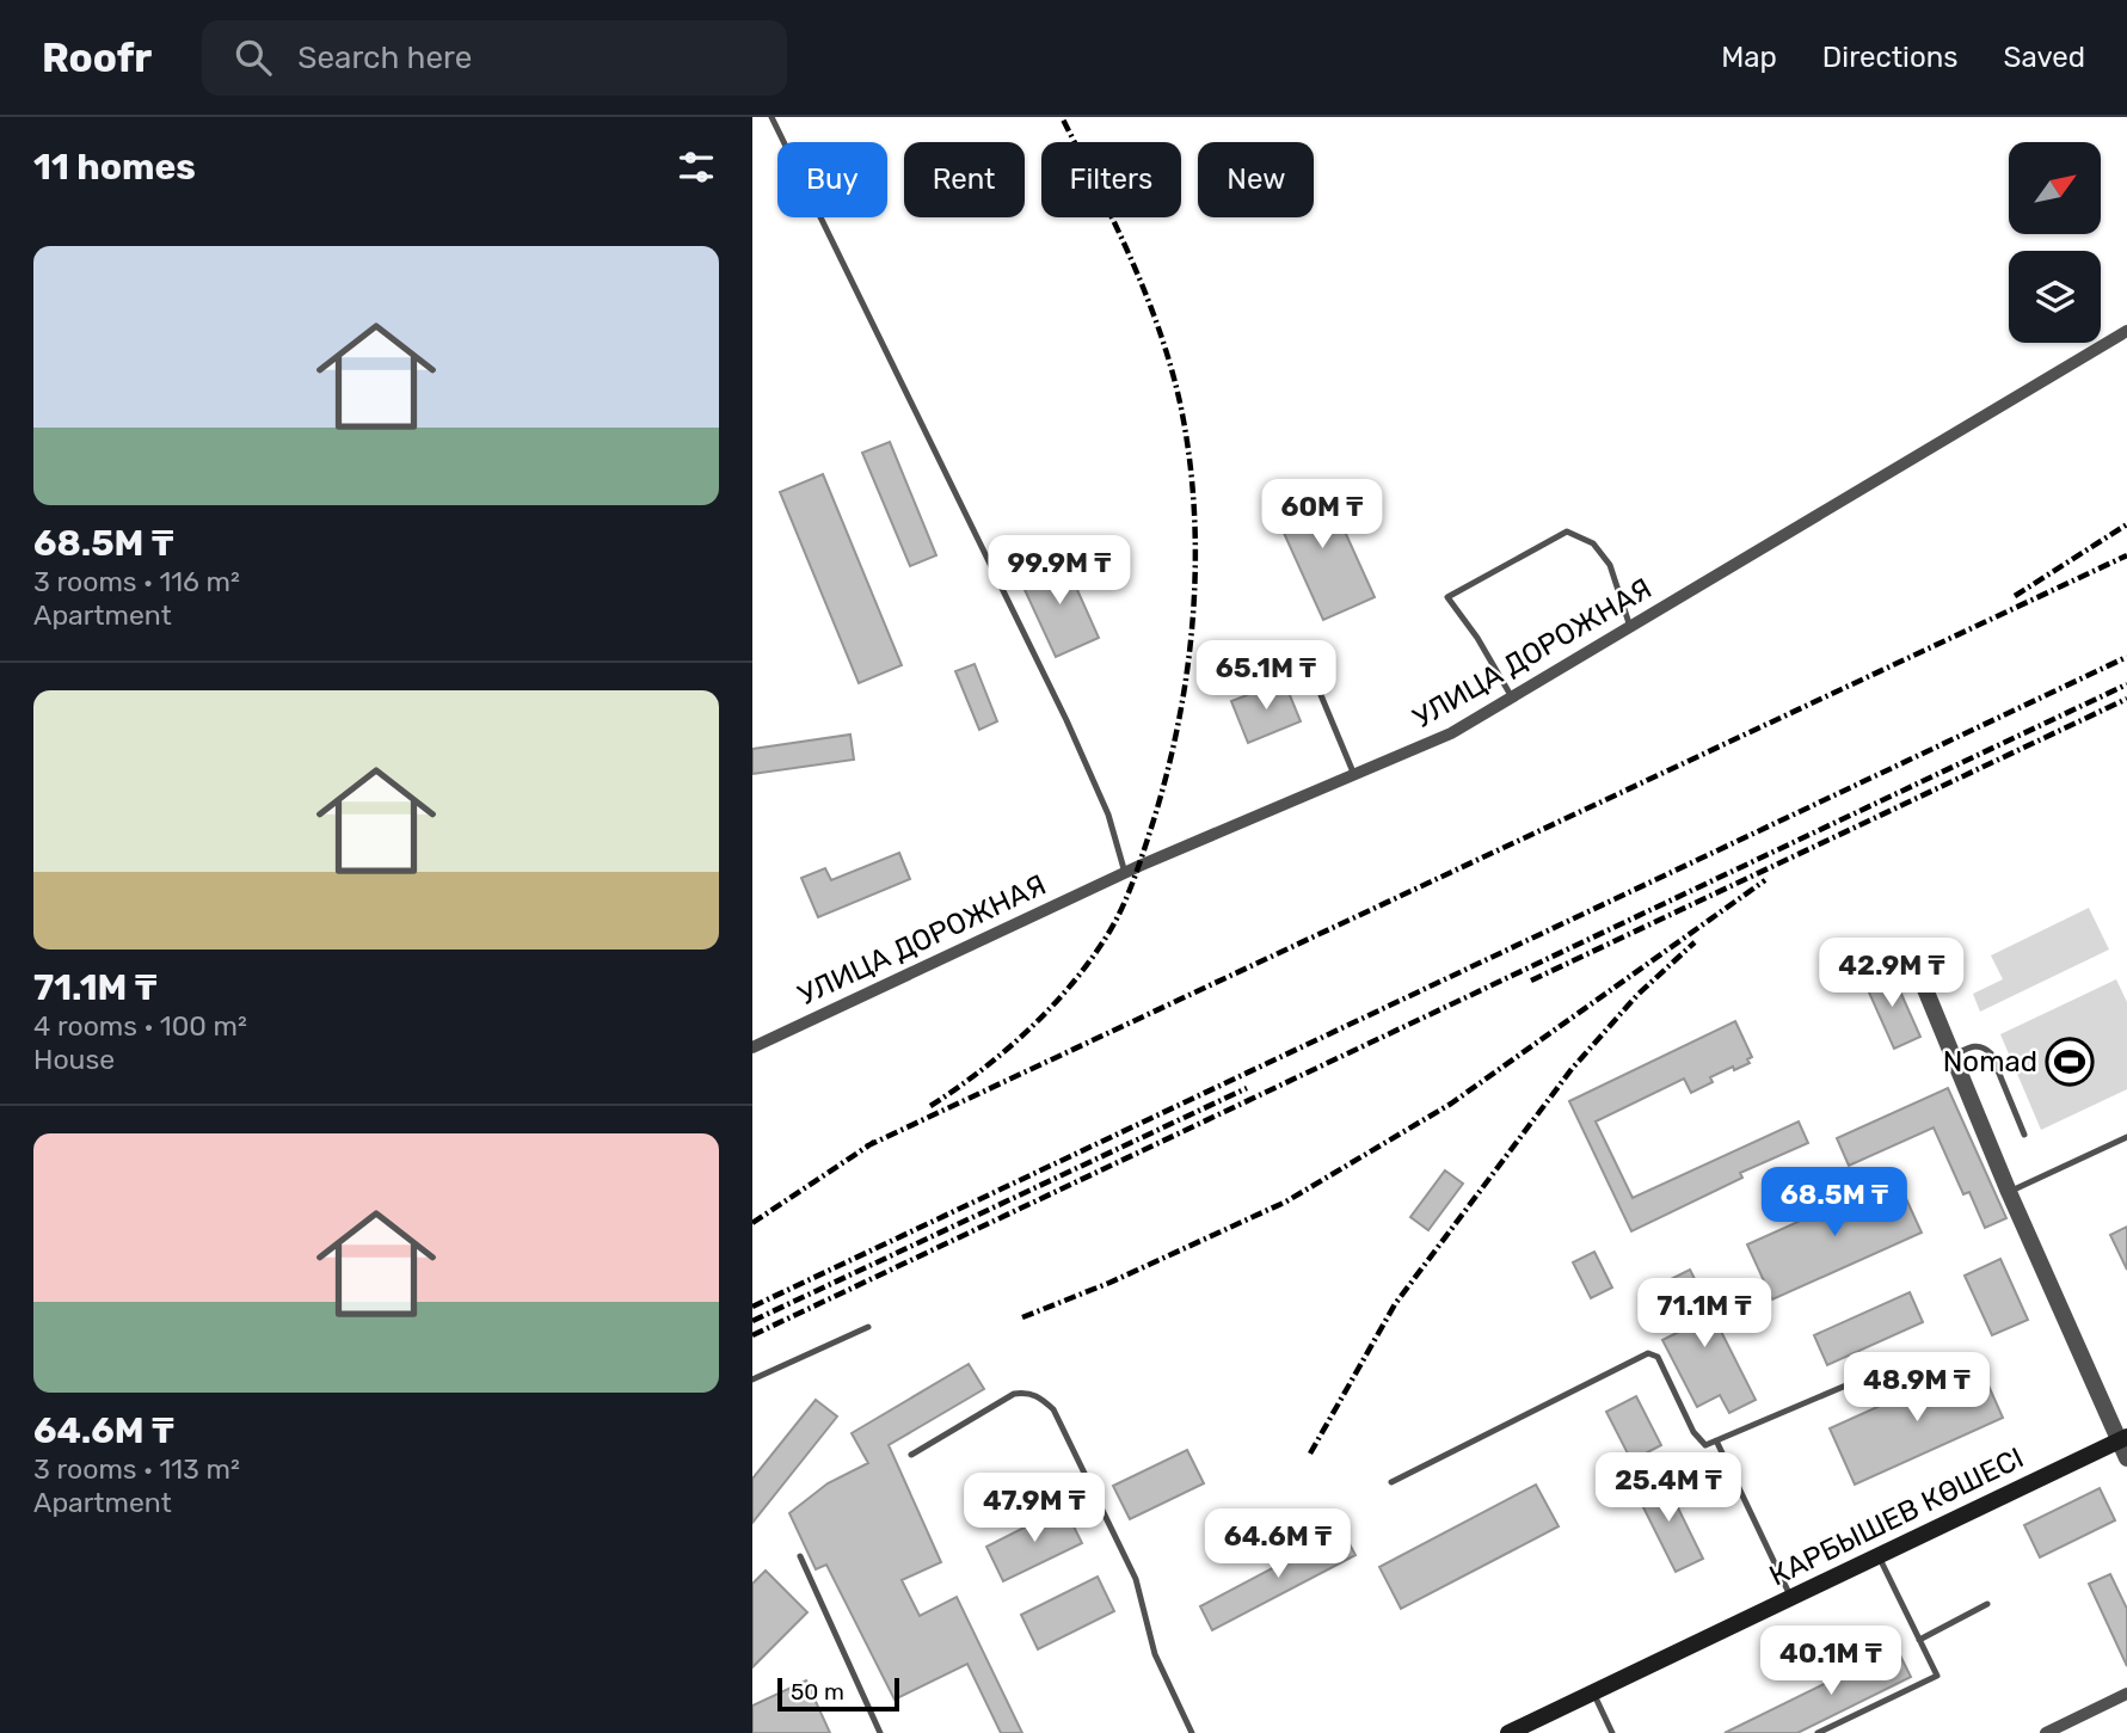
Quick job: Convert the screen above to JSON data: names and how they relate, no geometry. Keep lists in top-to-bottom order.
{
  "streets": {
    "main road": ["КАРБЫШЕВ КӨШЕСІ"],
    "street": ["УЛИЦА ДОРОЖНАЯ"]
  },
  "places": {
    "sports": ["Nomad"]
  },
  "scale_bar": "50 m",
  "north": "top right",
  "page": {
    "header": "Roofr",
    "search": "Search here",
    "nav": ["Map", "Directions", "Saved"],
    "heading": "11 homes",
    "chip": [
      "Buy",
      "Rent",
      "Filters",
      "New"
    ],
    "list": [
      {
        "name": "68.5M ₸",
        "note": "3 rooms · 116 m² · Apartment"
      },
      {
        "name": "71.1M ₸",
        "note": "4 rooms · 100 m² · House"
      },
      {
        "name": "64.6M ₸",
        "note": "3 rooms · 113 m² · Apartment"
      }
    ],
    "price": [
      "60M ₸",
      "99.9M ₸",
      "65.1M ₸",
      "42.9M ₸",
      "68.5M ₸",
      "71.1M ₸",
      "48.9M ₸",
      "25.4M ₸",
      "47.9M ₸",
      "64.6M ₸",
      "40.1M ₸"
    ],
    "scale": "50 m"
  }
}
